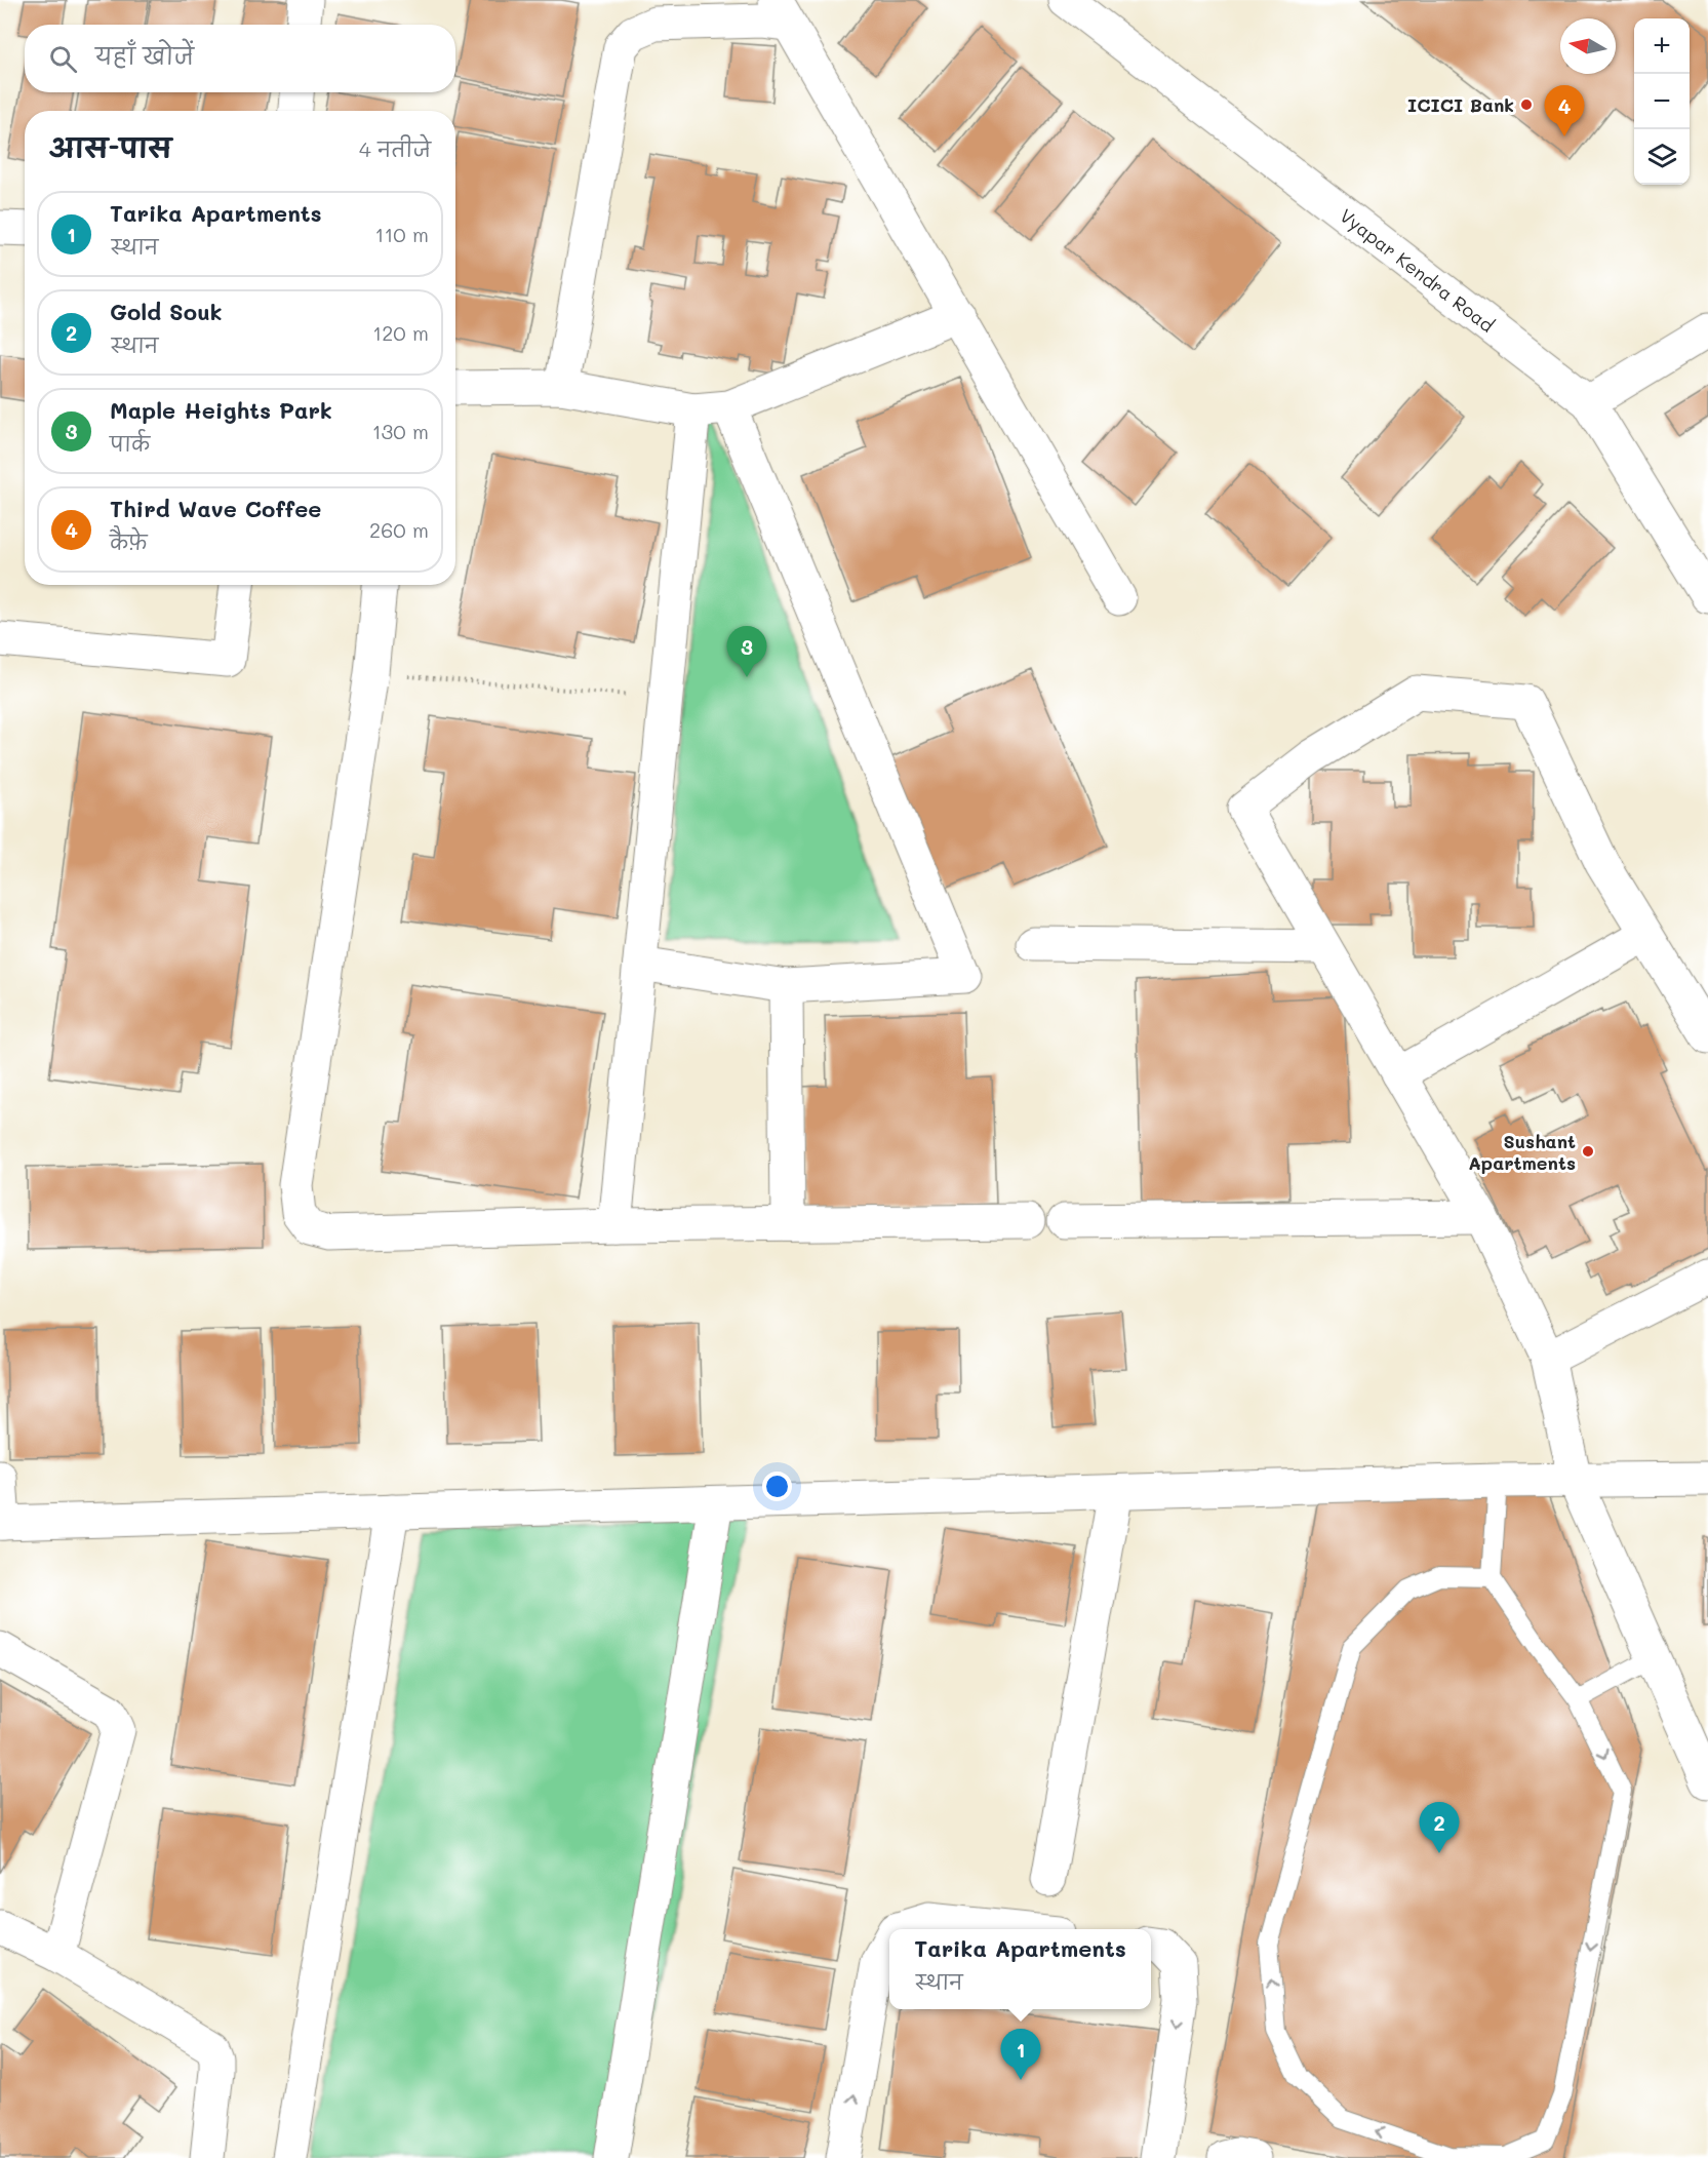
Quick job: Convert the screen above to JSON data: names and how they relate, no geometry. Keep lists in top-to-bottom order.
{
  "streets": {
    "street": ["Vyapar Kendra Road"]
  },
  "places": ["ICICI Bank", "Sushant Apartments"],
  "north": "left",
  "page": {
    "map_buttons": ["+", "−"],
    "search": "यहाँ खोजें",
    "pins": [
      "4",
      "3",
      "2",
      "1"
    ],
    "heading": ["आस-पास", "4 नतीजे"],
    "list": [
      {
        "mark": "1",
        "name": "Tarika Apartments",
        "note": "स्थान",
        "value": "110 m"
      },
      {
        "mark": "2",
        "name": "Gold Souk",
        "note": "स्थान",
        "value": "120 m"
      },
      {
        "mark": "3",
        "name": "Maple Heights Park",
        "note": "पार्क",
        "value": "130 m"
      },
      {
        "mark": "4",
        "name": "Third Wave Coffee",
        "note": "कैफ़े",
        "value": "260 m"
      }
    ],
    "popup": ["Tarika Apartments", "स्थान"]
  }
}
